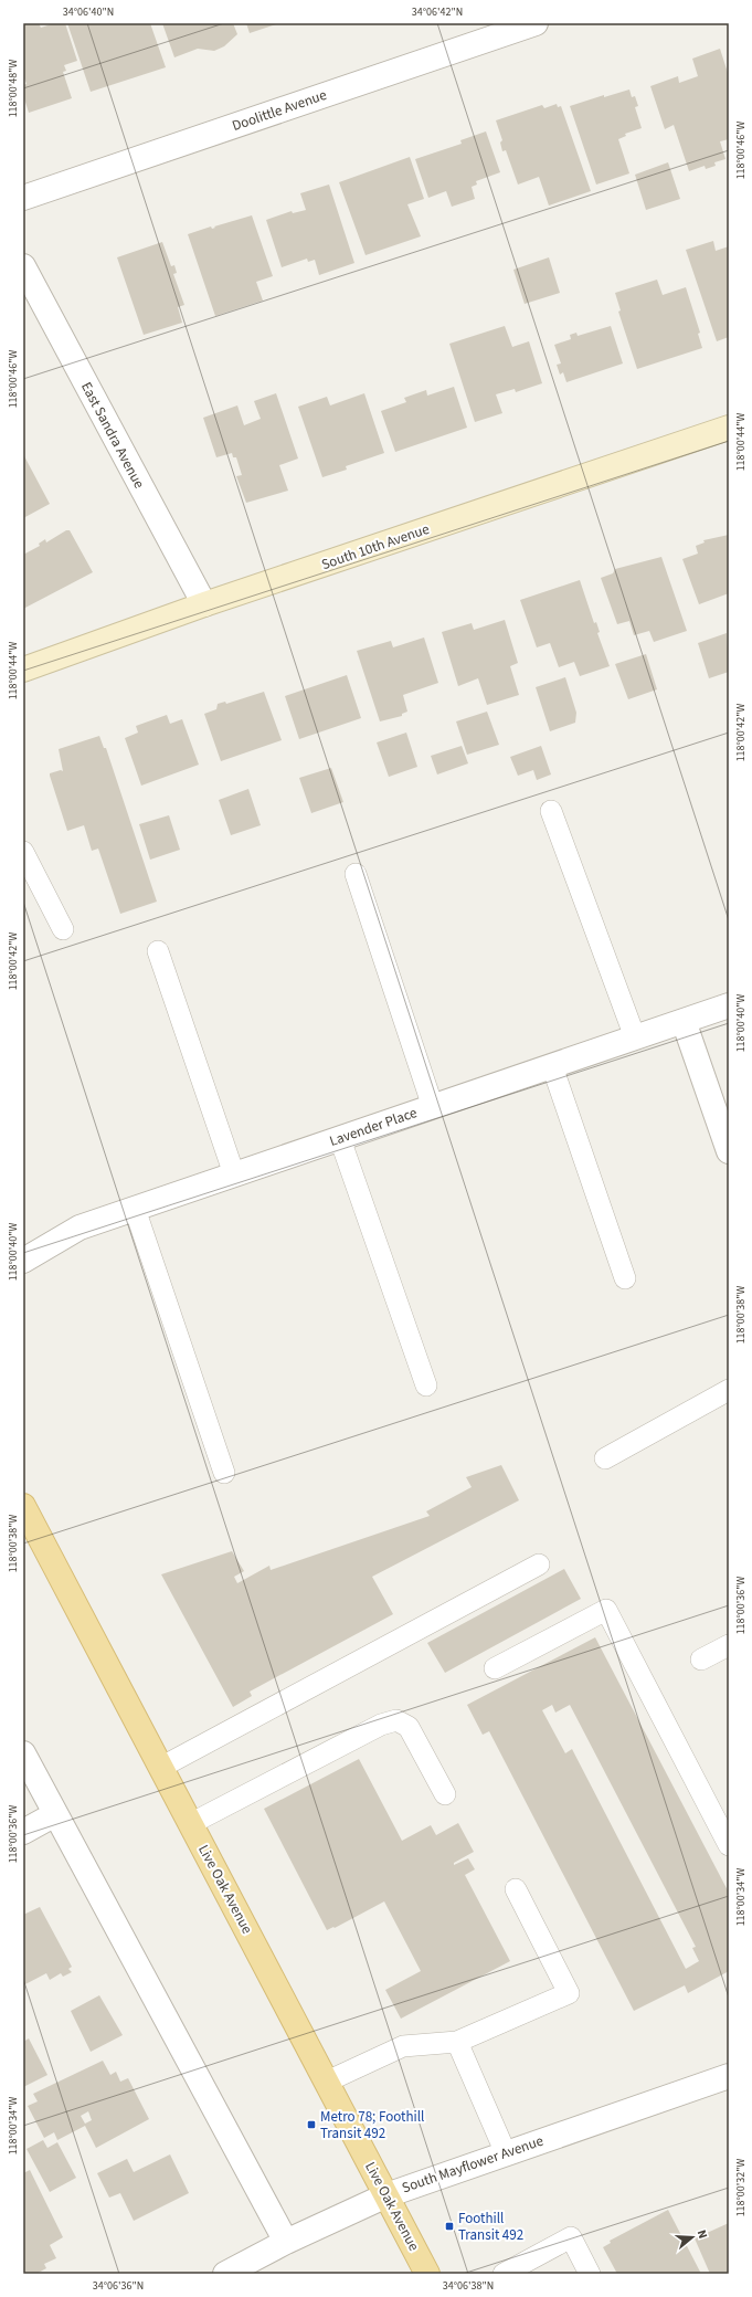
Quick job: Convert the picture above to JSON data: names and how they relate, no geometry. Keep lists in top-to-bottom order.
{
  "streets": {
    "main road": ["Live Oak Avenue"],
    "street": [
      "Doolittle Avenue",
      "East Sandra Avenue",
      "South 10th Avenue",
      "Lavender Place",
      "South Mayflower Avenue"
    ]
  },
  "crossings": [
    ["East Sandra Avenue", "South 10th Avenue"],
    ["Live Oak Avenue", "South Mayflower Avenue"]
  ],
  "places": {
    "transit": ["Metro 78; Foothill Transit 492", "Foothill Transit 492"]
  },
  "north": "right",
  "coordinates": [
    "34°06'40\"N",
    "34°06'42\"N",
    "118°00'48\"W",
    "118°00'46\"W",
    "118°00'44\"W",
    "118°00'42\"W",
    "118°00'40\"W",
    "118°00'38\"W",
    "118°00'36\"W",
    "118°00'34\"W",
    "118°00'32\"W",
    "34°06'36\"N",
    "34°06'38\"N"
  ]
}
